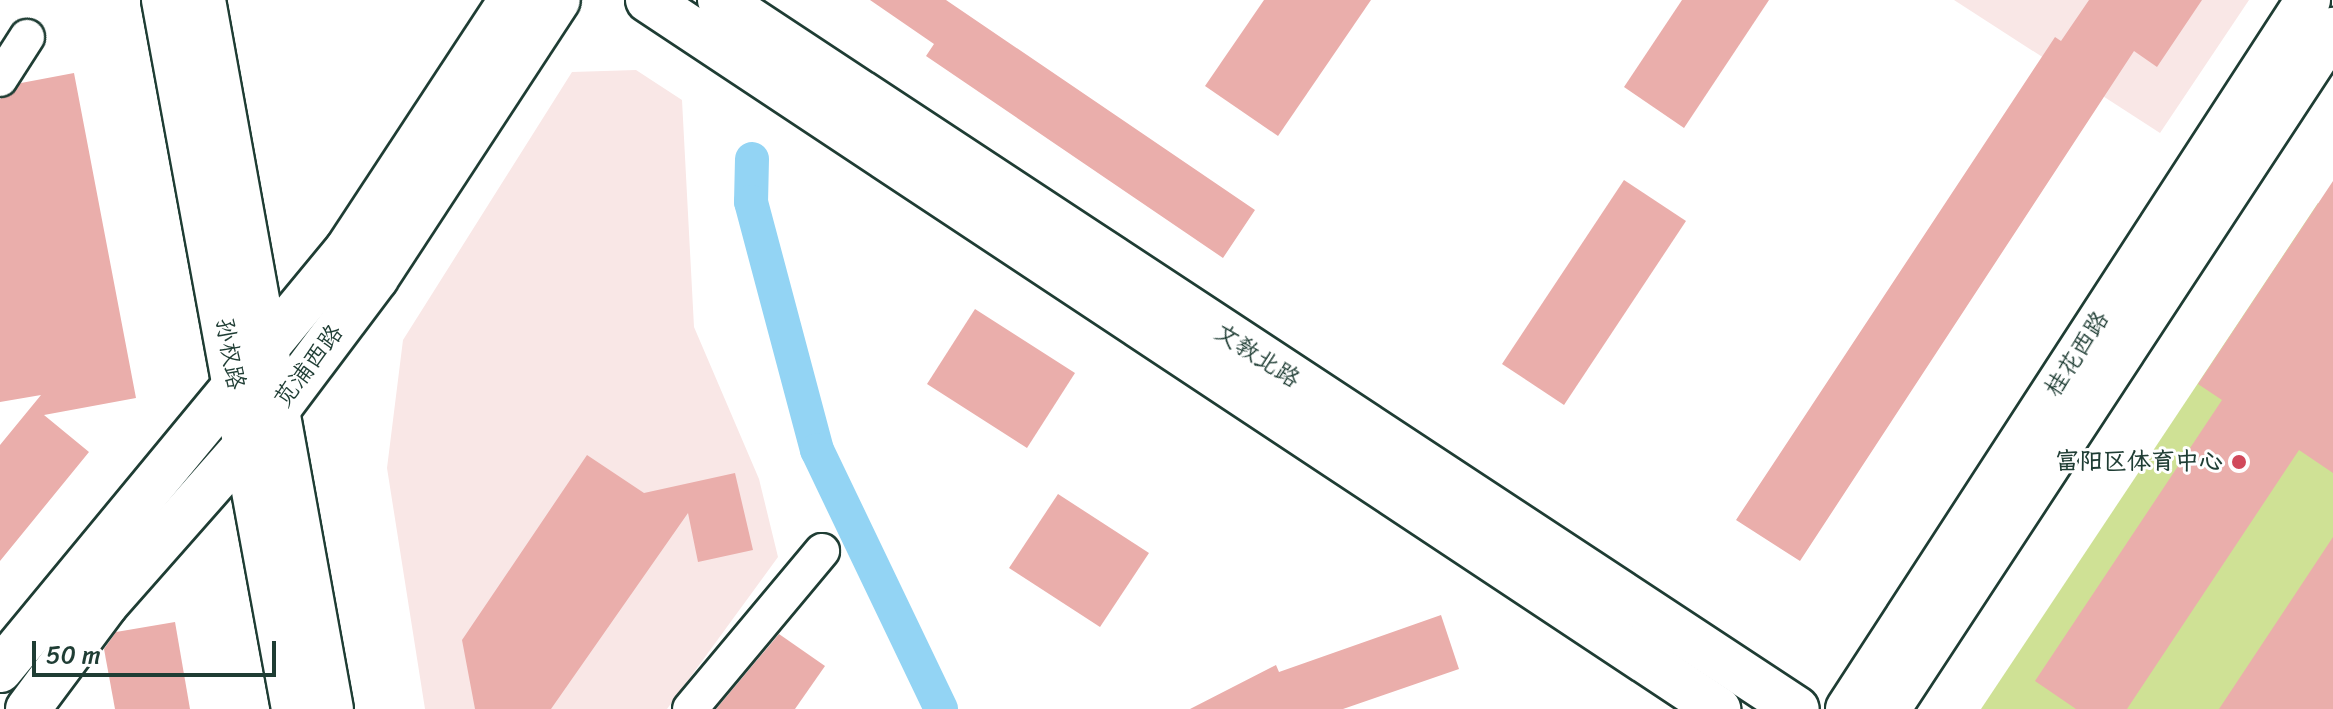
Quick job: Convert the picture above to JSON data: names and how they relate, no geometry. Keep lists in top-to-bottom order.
{
  "streets": {
    "street": [
      "孙权路",
      "桂花西路",
      "文教北路",
      "苋浦西路"
    ]
  },
  "crossings": [
    ["孙权路", "苋浦西路"]
  ],
  "places": ["富阳区体育中心"],
  "scale_bar": "50 m"
}
